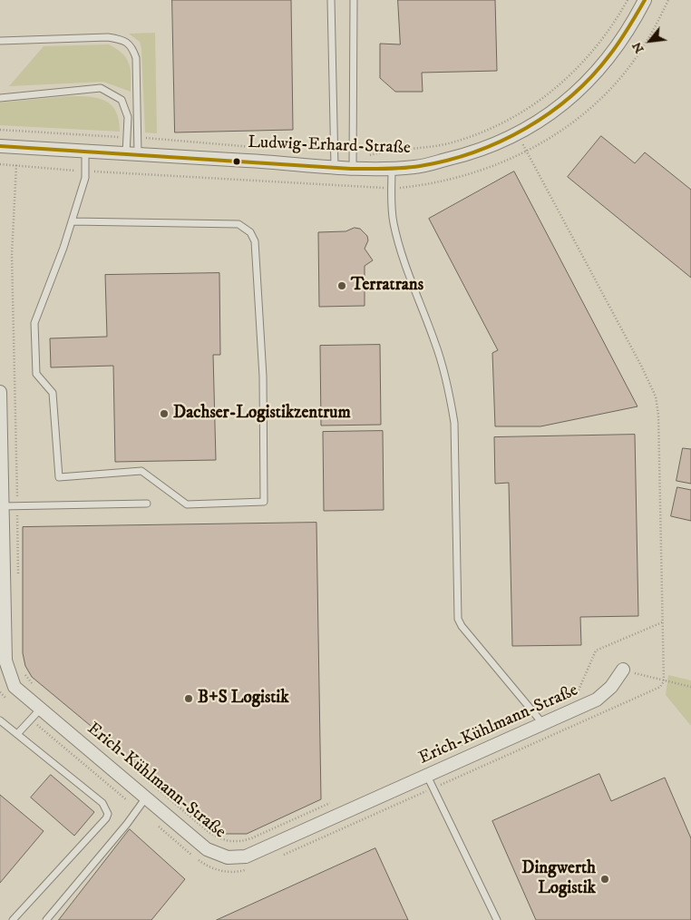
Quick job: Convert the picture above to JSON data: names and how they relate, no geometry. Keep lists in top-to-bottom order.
{
  "streets": {
    "street": ["Ludwig-Erhard-Straße", "Erich-Kühlmann-Straße"]
  },
  "places": [
    "Terratrans",
    "Dachser-Logistikzentrum",
    "B+S Logistik",
    "Dingwerth Logistik"
  ],
  "north": "bottom left"
}
